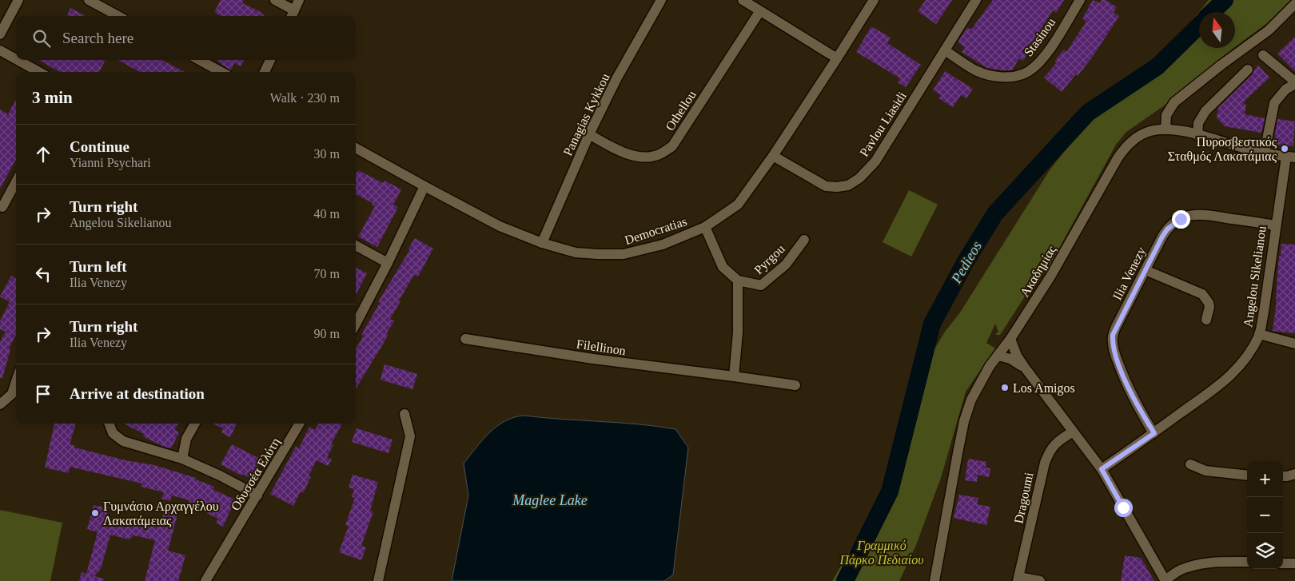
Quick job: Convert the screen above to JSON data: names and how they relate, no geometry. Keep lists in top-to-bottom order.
{
  "streets": {
    "street": [
      "Stasinou",
      "Othellou",
      "Panagias Kykkou",
      "Pavlou Liasidi",
      "Democratias",
      "Pyrgou",
      "Ακαδημίας",
      "Ilia Venezy",
      "Angelou Sikelianou",
      "Filellinon",
      "Οδυσσέα Ελύτη",
      "Dragoumi"
    ]
  },
  "crossings": [
    ["Stasinou", "Pavlou Liasidi"],
    ["Othellou", "Panagias Kykkou"],
    ["Panagias Kykkou", "Democratias"],
    ["Pavlou Liasidi", "Democratias"],
    ["Democratias", "Pyrgou"],
    ["Ακαδημίας", "Angelou Sikelianou"],
    ["Ilia Venezy", "Angelou Sikelianou"]
  ],
  "water": ["Pedieos", "Maglee Lake"],
  "parks": ["Γραμμικό Πάρκο Πεδιαίου"],
  "places": ["Πυροσβεστικός Σταθμός Λακατάμιας", "Los Amigos", "Γυμνάσιο Αρχαγγέλου Λακατάμειας"],
  "north": "top",
  "page": {
    "search": "Search here",
    "heading": ["3 min", "Walk · 230 m"],
    "list": [
      ["Continue", "Yianni Psychari", "30 m"],
      ["Turn right", "Angelou Sikelianou", "40 m"],
      ["Turn left", "Ilia Venezy", "70 m"],
      ["Turn right", "Ilia Venezy", "90 m"],
      "Arrive at destination"
    ],
    "map_buttons": ["+", "−"]
  }
}
